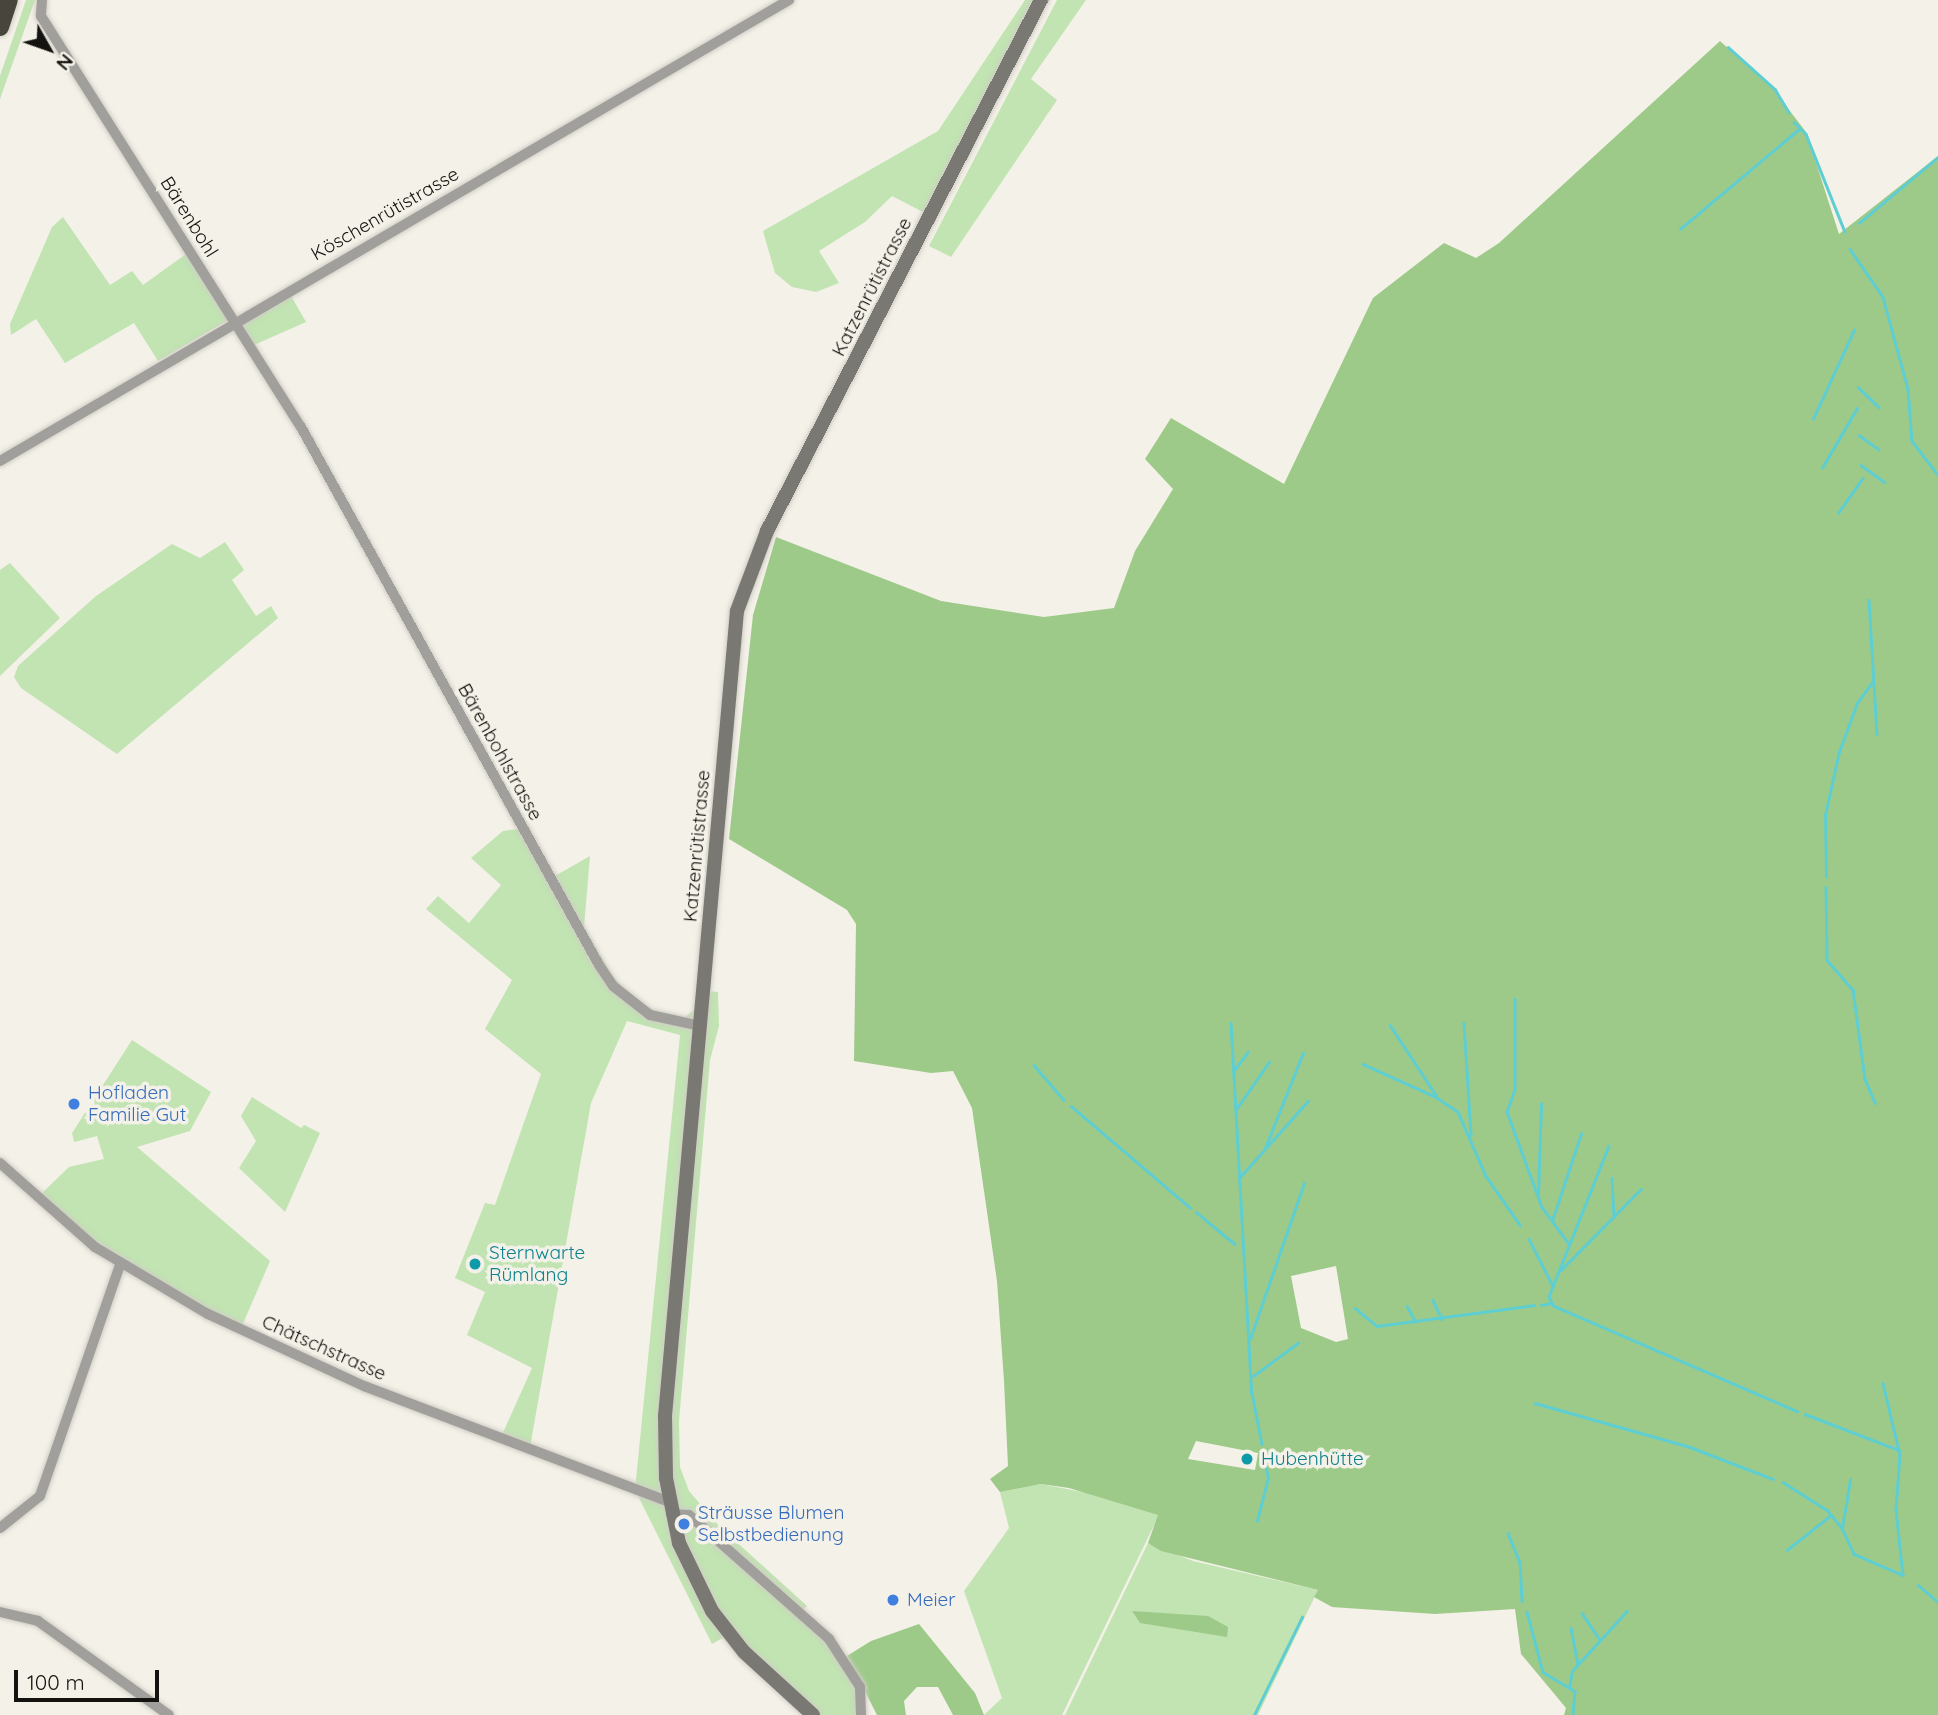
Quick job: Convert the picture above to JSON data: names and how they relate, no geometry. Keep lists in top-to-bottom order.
{
  "streets": {
    "street": [
      "Köschenrütistrasse",
      "Bärenbohl",
      "Katzenrütistrasse",
      "Bärenbohlstrasse",
      "Chätschstrasse"
    ]
  },
  "crossings": [
    ["Köschenrütistrasse", "Bärenbohl"],
    ["Bärenbohl", "Bärenbohlstrasse"],
    ["Katzenrütistrasse", "Bärenbohlstrasse"],
    ["Katzenrütistrasse", "Chätschstrasse"]
  ],
  "places": [
    "Hofladen Familie Gut",
    "Sternwarte Rümlang",
    "Hubenhütte",
    "Sträusse Blumen Selbstbedienung",
    "Meier"
  ],
  "scale_bar": "100 m",
  "north": "bottom right"
}
